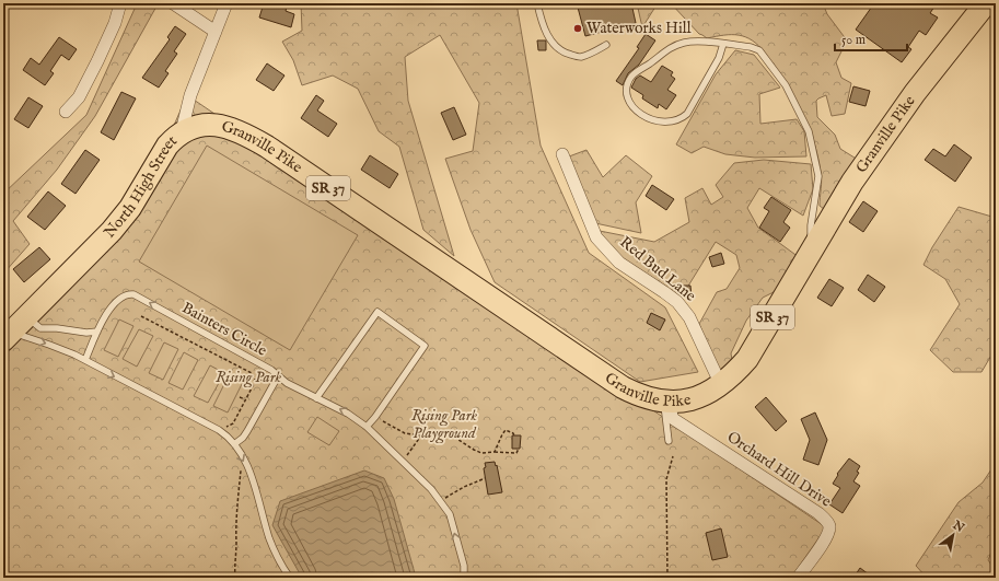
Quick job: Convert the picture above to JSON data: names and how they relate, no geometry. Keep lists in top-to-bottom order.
{
  "streets": {
    "highway": ["Granville Pike", "North High Street", "SR 37"],
    "street": ["Red Bud Lane", "Orchard Hill Drive"],
    "lane": ["Bainters Circle"]
  },
  "crossings": [
    ["Granville Pike", "North High Street"],
    ["Granville Pike", "Red Bud Lane"],
    ["Granville Pike", "Orchard Hill Drive"]
  ],
  "one_way": ["Bainters Circle"],
  "parks": ["Rising Park", "Rising Park Playground"],
  "places": ["Waterworks Hill"],
  "scale_bar": "50 m",
  "north": "top right"
}
